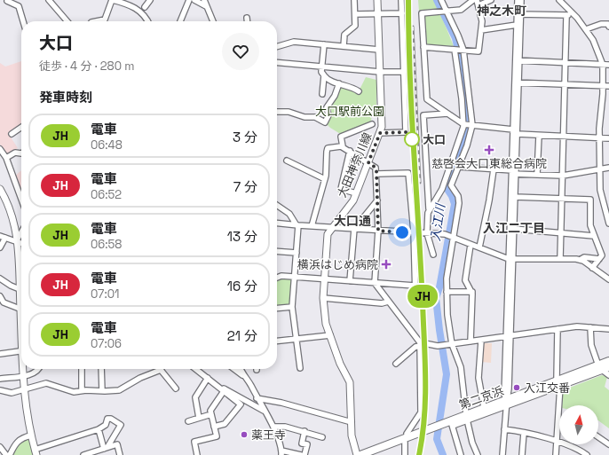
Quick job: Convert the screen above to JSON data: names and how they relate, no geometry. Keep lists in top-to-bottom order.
{
  "streets": {
    "highway": ["第二京浜"],
    "main road": ["大田神奈川線"]
  },
  "districts": ["神之木町", "大口通", "入江二丁目"],
  "water": ["入江川"],
  "parks": ["大口駅前公園"],
  "places": {
    "other": ["大口", "入江交番", "薬王寺"],
    "health": ["慈啓会大口東総合病院", "横浜はじめ病院"]
  },
  "north": "top",
  "page": {
    "on_map": "JH",
    "heading": [
      ["大口", "徒歩 · 4 分 · 280 m"],
      "発車時刻"
    ],
    "list": [
      {
        "mark": "JH",
        "name": "電車",
        "note": "06:48",
        "value": "3 分"
      },
      {
        "mark": "JH",
        "name": "電車",
        "note": "06:52",
        "value": "7 分"
      },
      {
        "mark": "JH",
        "name": "電車",
        "note": "06:58",
        "value": "13 分"
      },
      {
        "mark": "JH",
        "name": "電車",
        "note": "07:01",
        "value": "16 分"
      },
      {
        "mark": "JH",
        "name": "電車",
        "note": "07:06",
        "value": "21 分"
      }
    ]
  }
}
